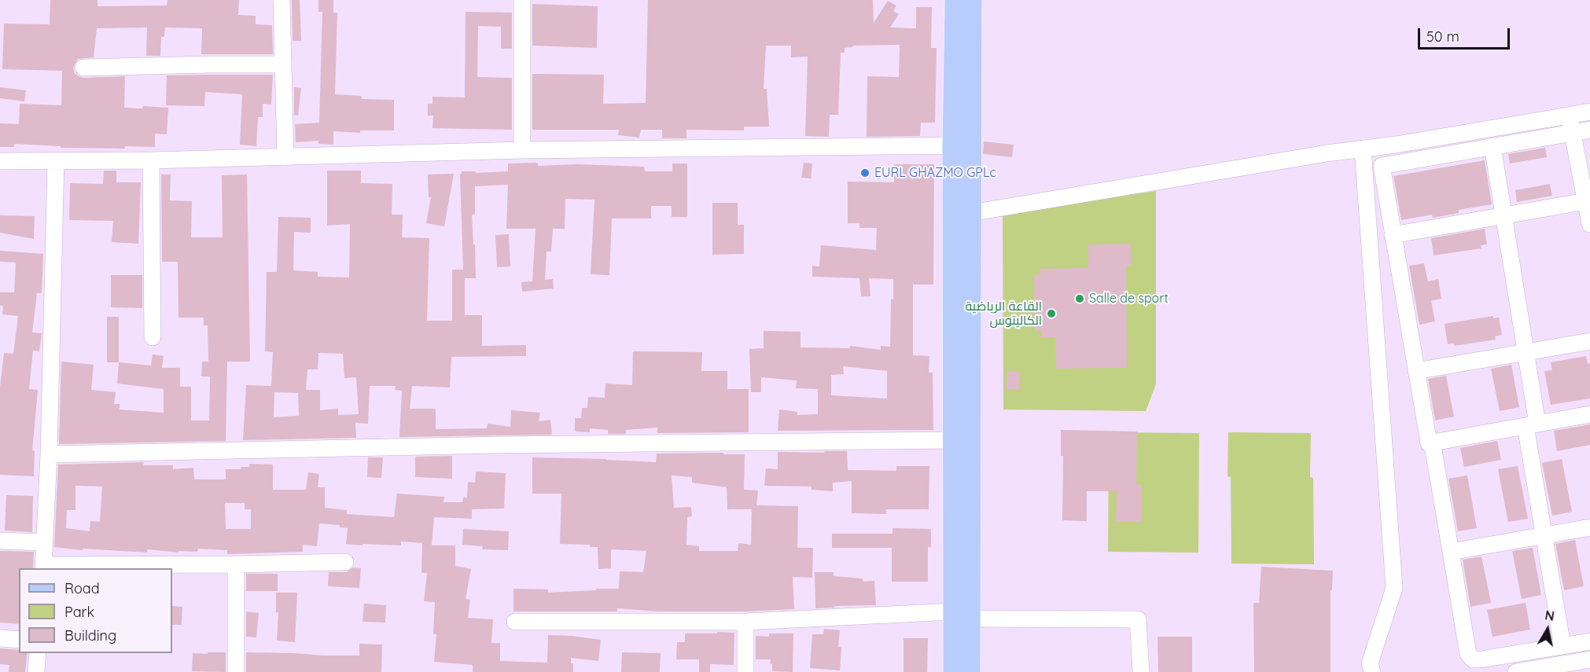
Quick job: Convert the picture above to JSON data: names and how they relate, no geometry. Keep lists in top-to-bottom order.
{
  "places": ["EURL GHAZMO GPLc", "Salle de sport", "القاعة الرياضية الكاليتوس"],
  "legend": ["Road", "Park", "Building"],
  "scale_bar": "50 m",
  "north": "top"
}
